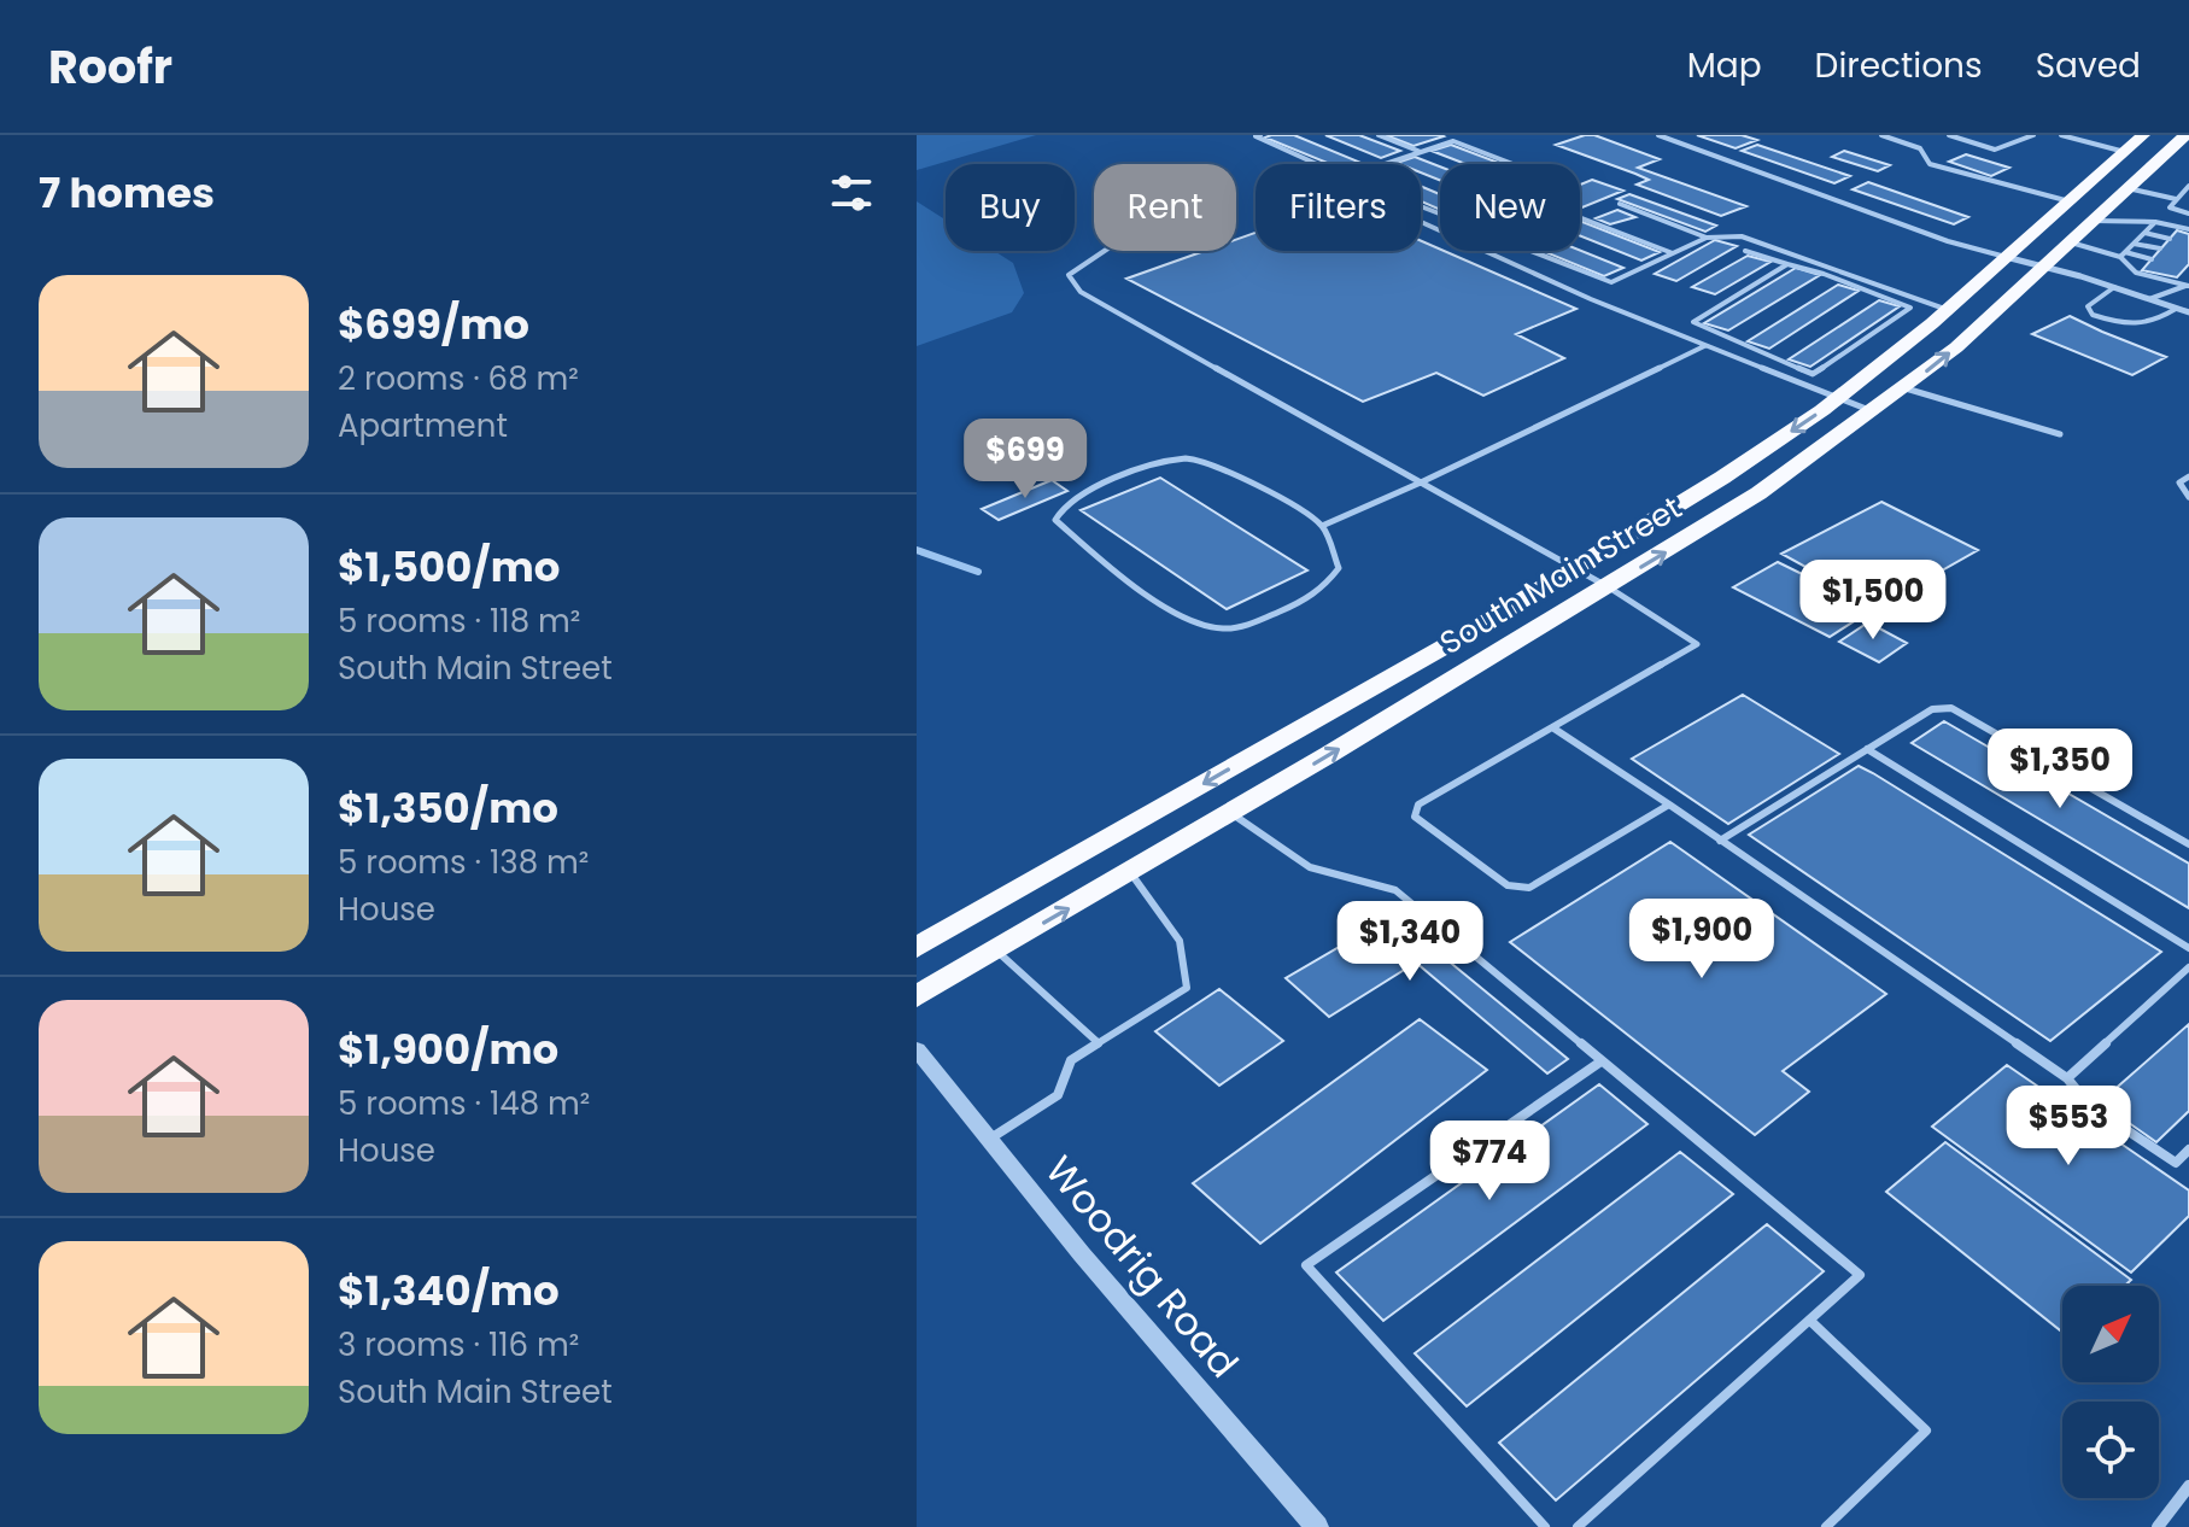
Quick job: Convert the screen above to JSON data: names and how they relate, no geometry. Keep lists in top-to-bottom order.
{
  "streets": {
    "highway": ["South Main Street"],
    "street": ["Woodrig Road"]
  },
  "north": "top right",
  "page": {
    "header": "Roofr",
    "nav": ["Map", "Directions", "Saved"],
    "heading": "7 homes",
    "chip": [
      "Buy",
      "Rent",
      "Filters",
      "New"
    ],
    "list": [
      {
        "name": "$699/mo",
        "note": "2 rooms · 68 m² · Apartment"
      },
      {
        "name": "$1,500/mo",
        "note": "5 rooms · 118 m² · South Main Street"
      },
      {
        "name": "$1,350/mo",
        "note": "5 rooms · 138 m² · House"
      },
      {
        "name": "$1,900/mo",
        "note": "5 rooms · 148 m² · House"
      },
      {
        "name": "$1,340/mo",
        "note": "3 rooms · 116 m² · South Main Street"
      }
    ],
    "price": [
      "$699",
      "$1,500",
      "$1,350",
      "$1,900",
      "$1,340",
      "$553",
      "$774"
    ]
  }
}
